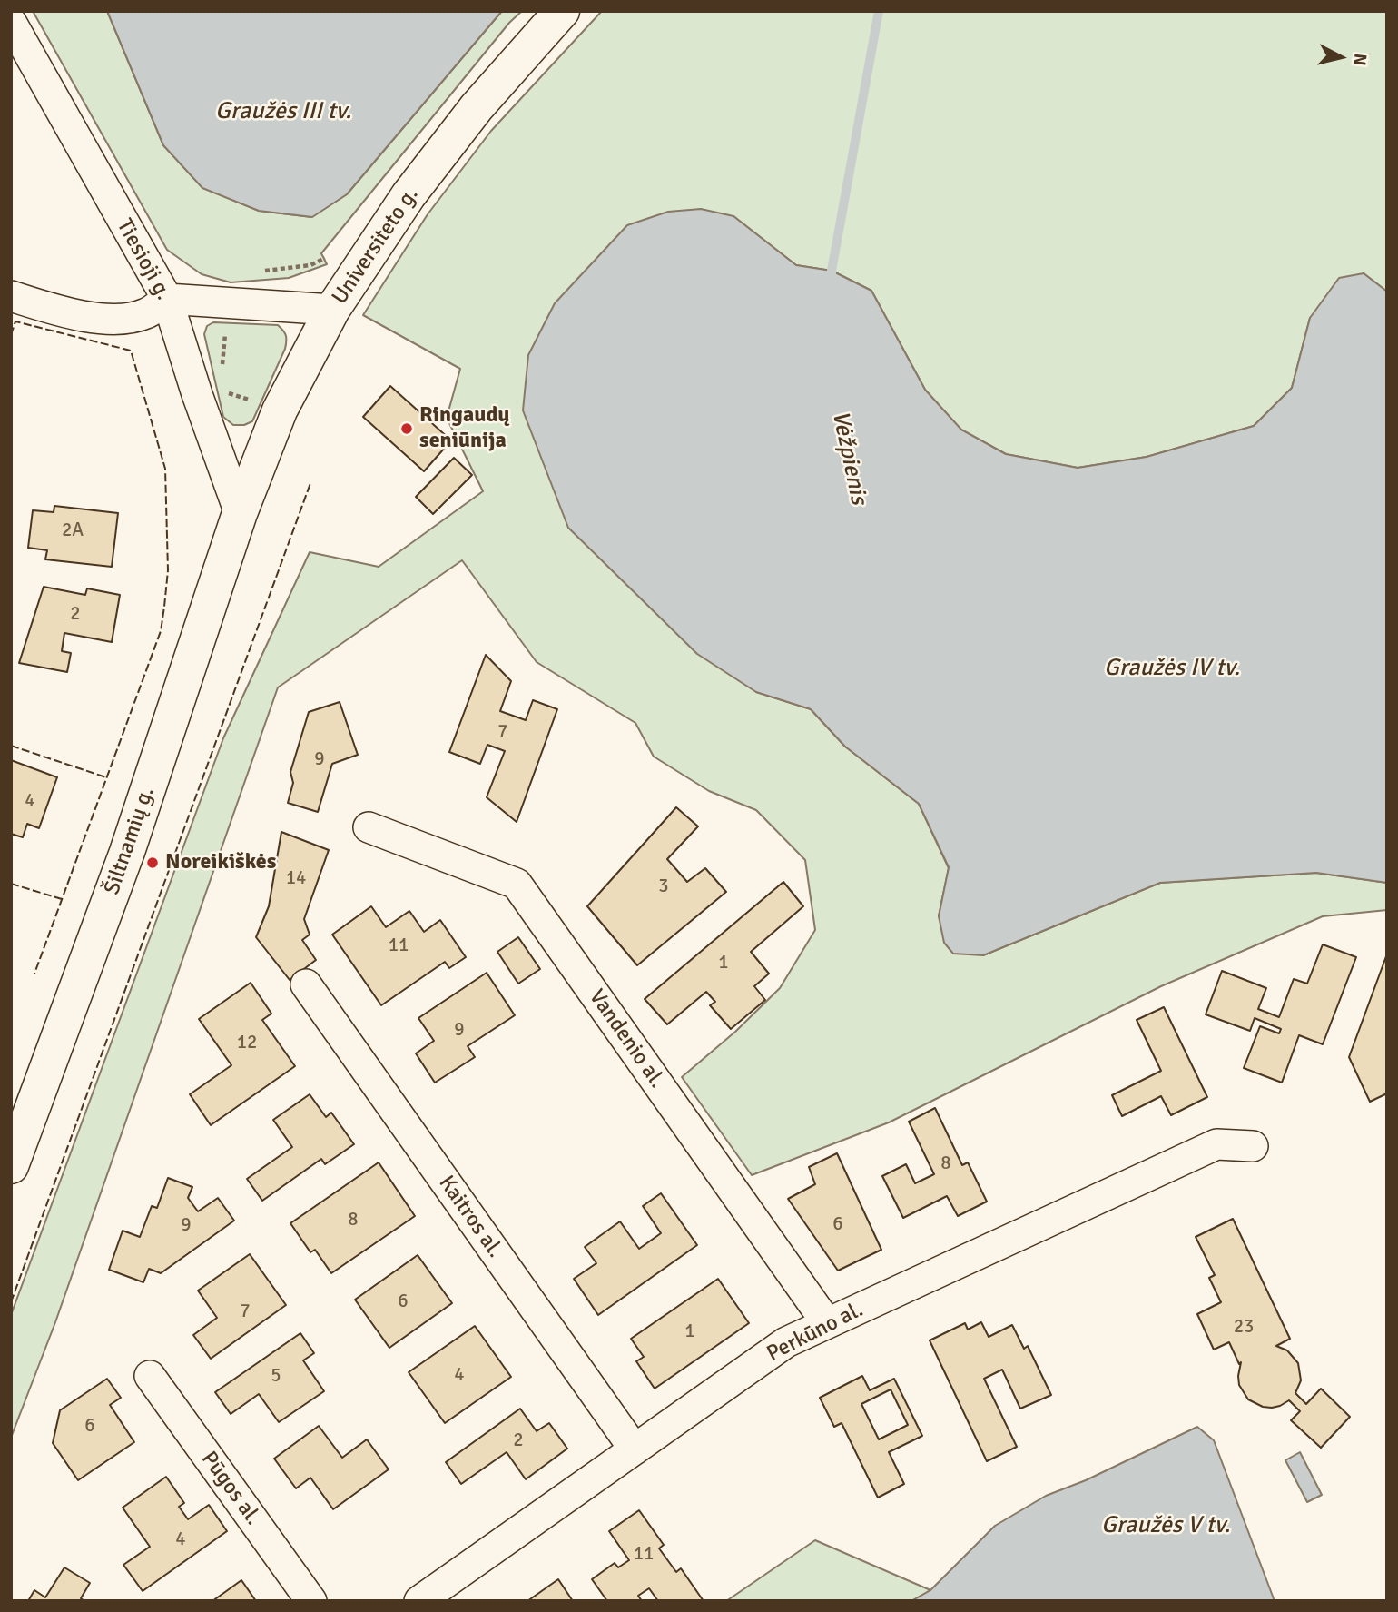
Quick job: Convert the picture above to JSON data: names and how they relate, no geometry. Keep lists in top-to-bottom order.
{
  "streets": {
    "main road": ["Universiteto g.", "Šiltnamių g."],
    "street": [
      "Tiesioji g.",
      "Vandenio al.",
      "Kaitros al.",
      "Perkūno al.",
      "Pūgos al."
    ]
  },
  "crossings": [
    ["Universiteto g.", "Tiesioji g."],
    ["Universiteto g.", "Šiltnamių g."],
    ["Tiesioji g.", "Šiltnamių g."],
    ["Vandenio al.", "Perkūno al."],
    ["Kaitros al.", "Perkūno al."]
  ],
  "water": [
    "Graužės III tv.",
    "Vėžpienis",
    "Graužės IV tv.",
    "Graužės V tv."
  ],
  "places": ["Ringaudų seniūnija", "Noreikiškės"],
  "house_numbers": [
    "2A",
    "2",
    "7",
    "9",
    "4",
    "14",
    "3",
    "11",
    "1",
    "9",
    "12",
    "8",
    "8",
    "6",
    "9",
    "6",
    "7",
    "23",
    "1",
    "4",
    "5",
    "6",
    "2",
    "4",
    "11"
  ],
  "north": "right"
}
